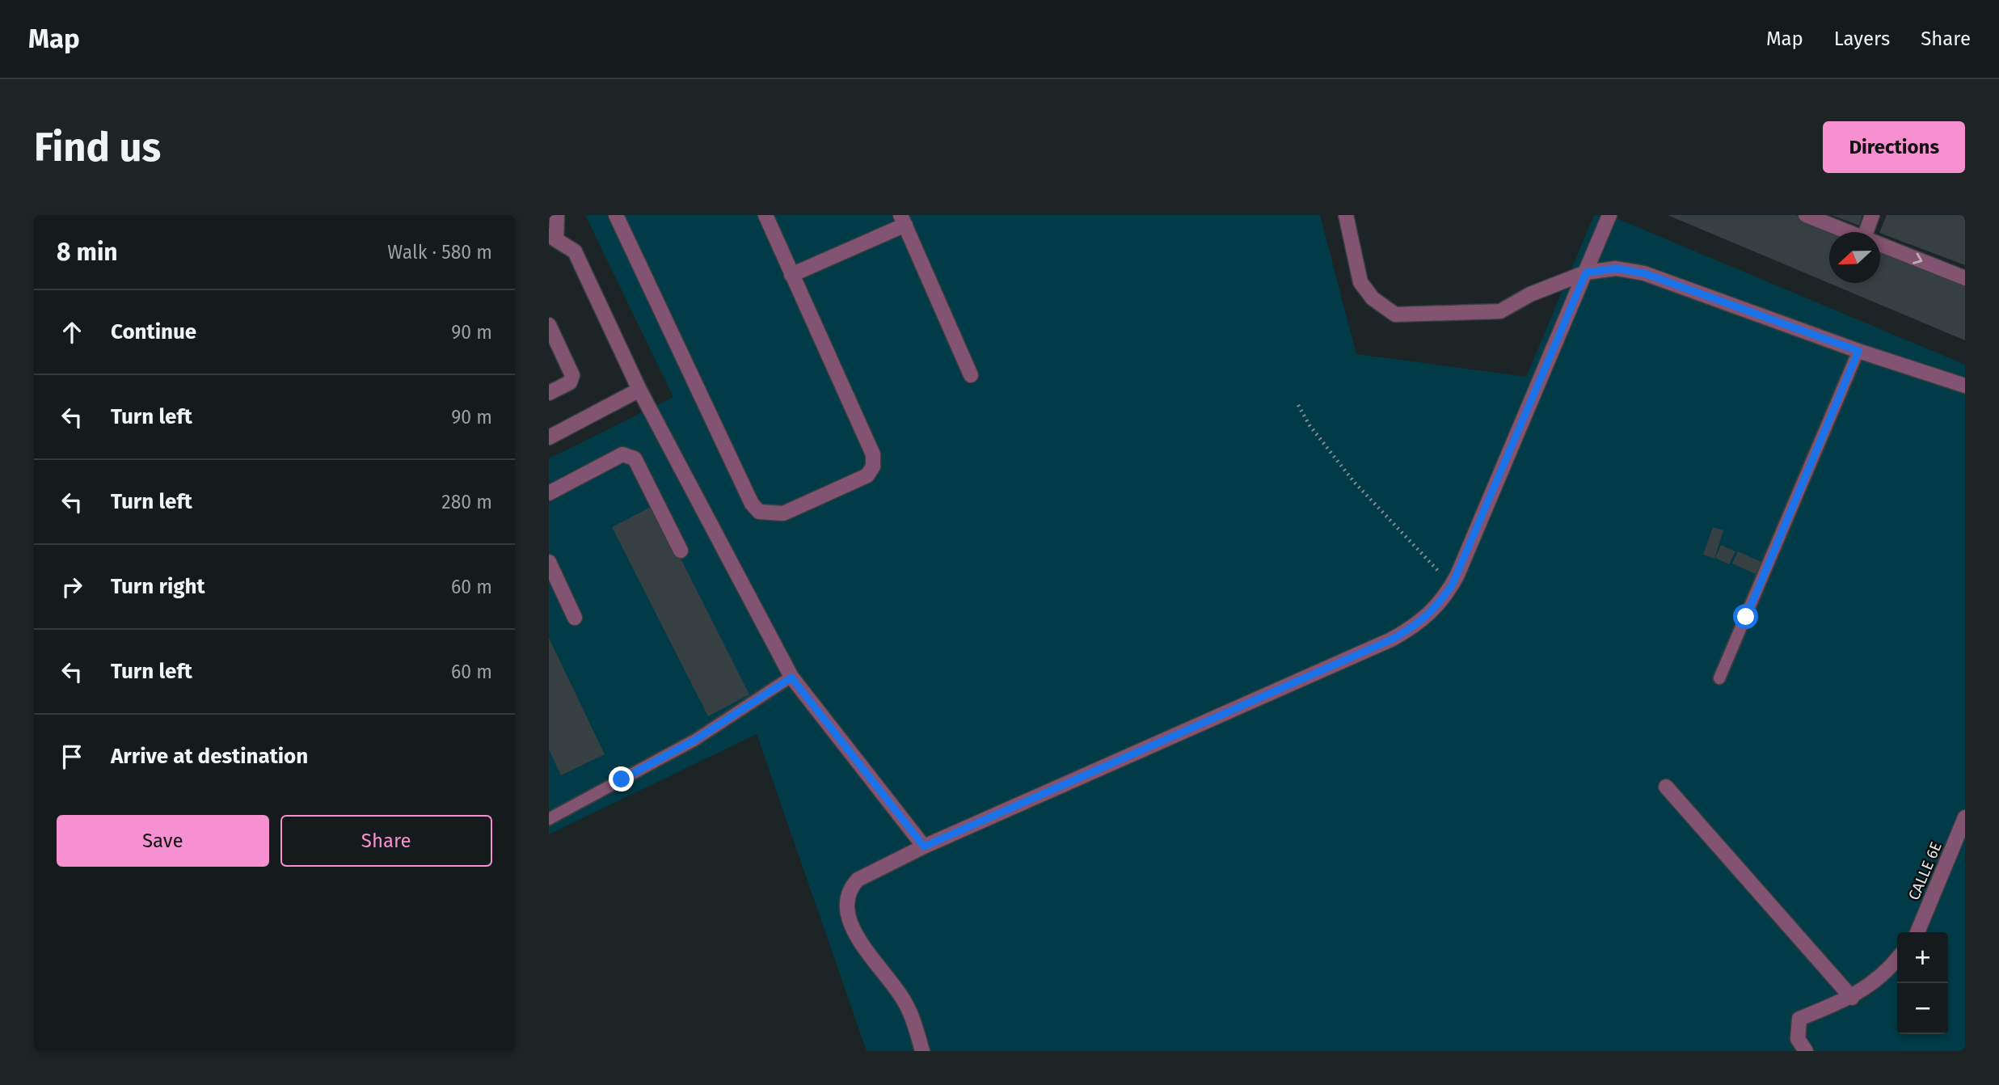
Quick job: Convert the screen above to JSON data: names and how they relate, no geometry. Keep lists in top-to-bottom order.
{
  "streets": {
    "street": ["CALLE 6E"]
  },
  "north": "left",
  "page": {
    "header": "Map",
    "nav": ["Map", "Layers", "Share"],
    "buttons": [
      "Directions",
      ["Save", "Share"]
    ],
    "title": "Find us",
    "heading": ["8 min", "Walk · 580 m"],
    "list": [
      ["Continue", "90 m"],
      ["Turn left", "90 m"],
      ["Turn left", "280 m"],
      ["Turn right", "60 m"],
      ["Turn left", "60 m"],
      "Arrive at destination"
    ],
    "map_buttons": ["+", "−"]
  }
}
